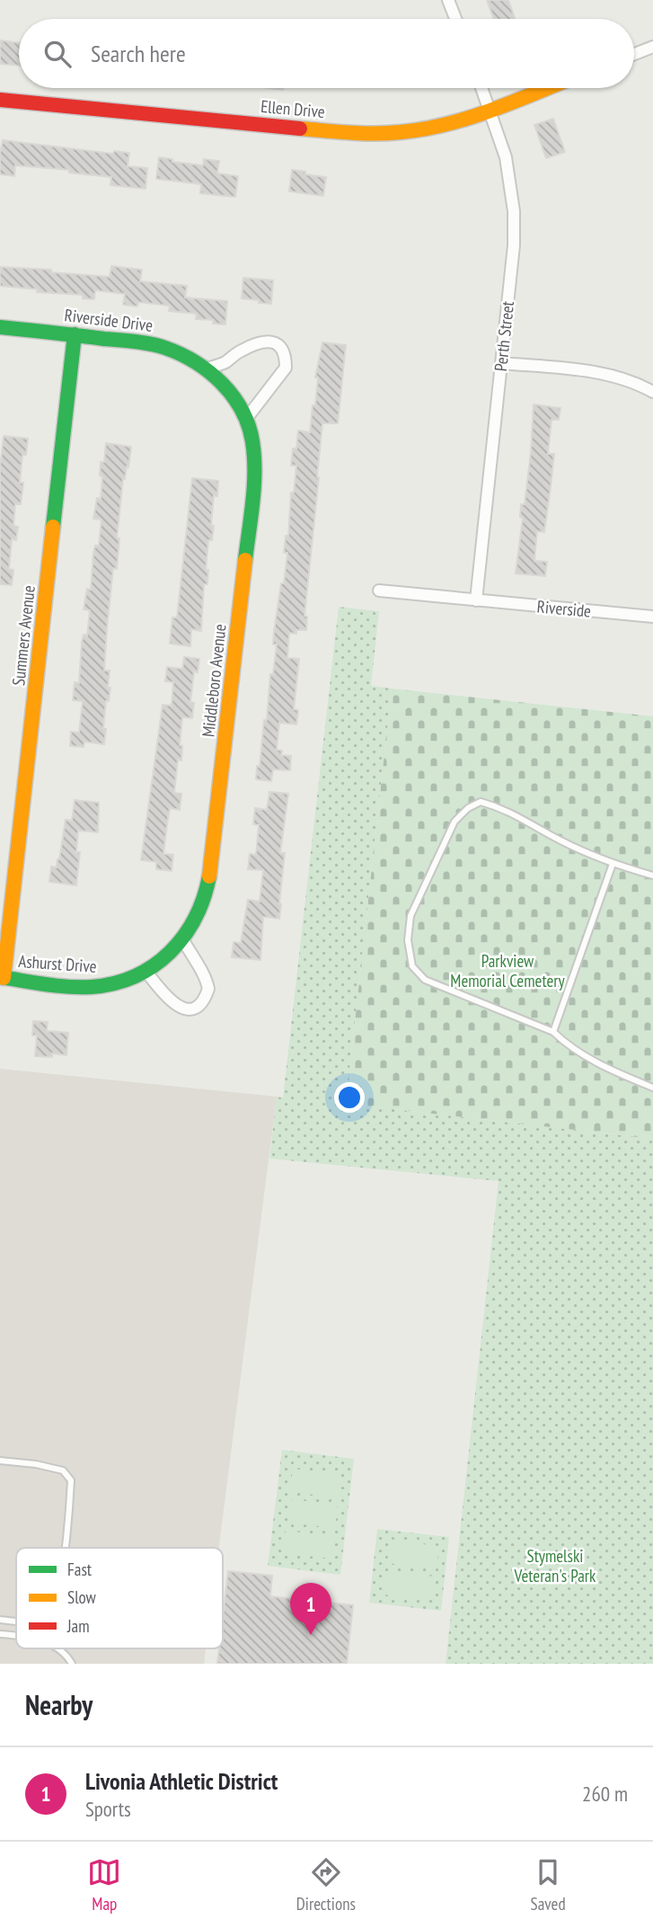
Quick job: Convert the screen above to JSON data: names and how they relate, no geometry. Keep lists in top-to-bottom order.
{
  "streets": {
    "street": [
      "Ellen Drive",
      "Riverside Drive",
      "Perth Street",
      "Riverside",
      "Summers Avenue",
      "Middleboro Avenue",
      "Ashurst Drive"
    ]
  },
  "crossings": [
    ["Ellen Drive", "Perth Street"],
    ["Riverside Drive", "Summers Avenue"],
    ["Riverside Drive", "Middleboro Avenue"],
    ["Perth Street", "Riverside"],
    ["Summers Avenue", "Ashurst Drive"],
    ["Middleboro Avenue", "Ashurst Drive"]
  ],
  "parks": ["Parkview Memorial Cemetery", "Stymelski Veteran's Park"],
  "legend": ["Fast", "Slow", "Jam"],
  "page": {
    "search": "Search here",
    "pins": "1",
    "heading": "Nearby",
    "list": [
      {
        "mark": "1",
        "name": "Livonia Athletic District",
        "note": "Sports",
        "value": "260 m"
      }
    ],
    "nav": ["Map", "Directions", "Saved"]
  }
}
